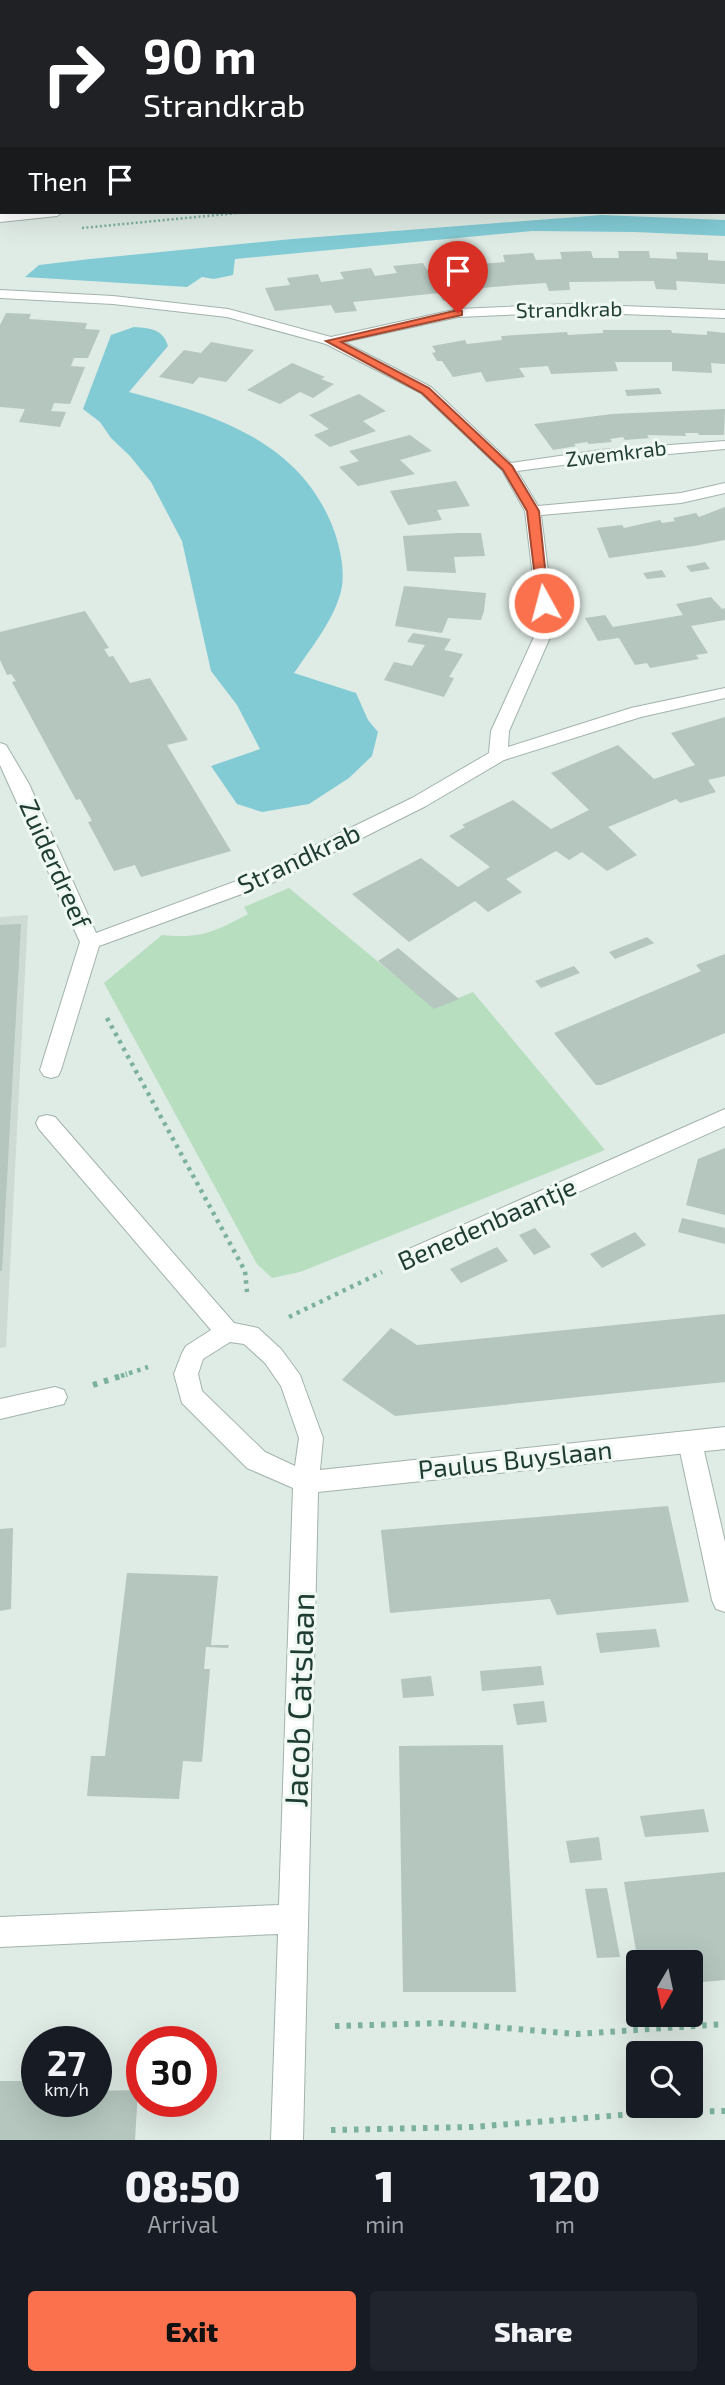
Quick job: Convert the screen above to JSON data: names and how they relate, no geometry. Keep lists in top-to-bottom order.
{
  "streets": {
    "street": [
      "Strandkrab",
      "Zwemkrab",
      "Zuiderdreef",
      "Benedenbaantje",
      "Paulus Buyslaan",
      "Jacob Catslaan"
    ]
  },
  "crossings": [
    ["Strandkrab", "Zwemkrab"],
    ["Strandkrab", "Zuiderdreef"],
    ["Benedenbaantje", "Jacob Catslaan"],
    ["Paulus Buyslaan", "Jacob Catslaan"]
  ],
  "north": "bottom",
  "page": {
    "turn": ["90 m", "Strandkrab"],
    "then": "Then",
    "speed": "27 km/h",
    "limit": "30",
    "eta": [
      "08:50",
      "Arrival",
      "1",
      "min",
      "120",
      "m"
    ],
    "buttons": ["Exit", "Share"]
  }
}
